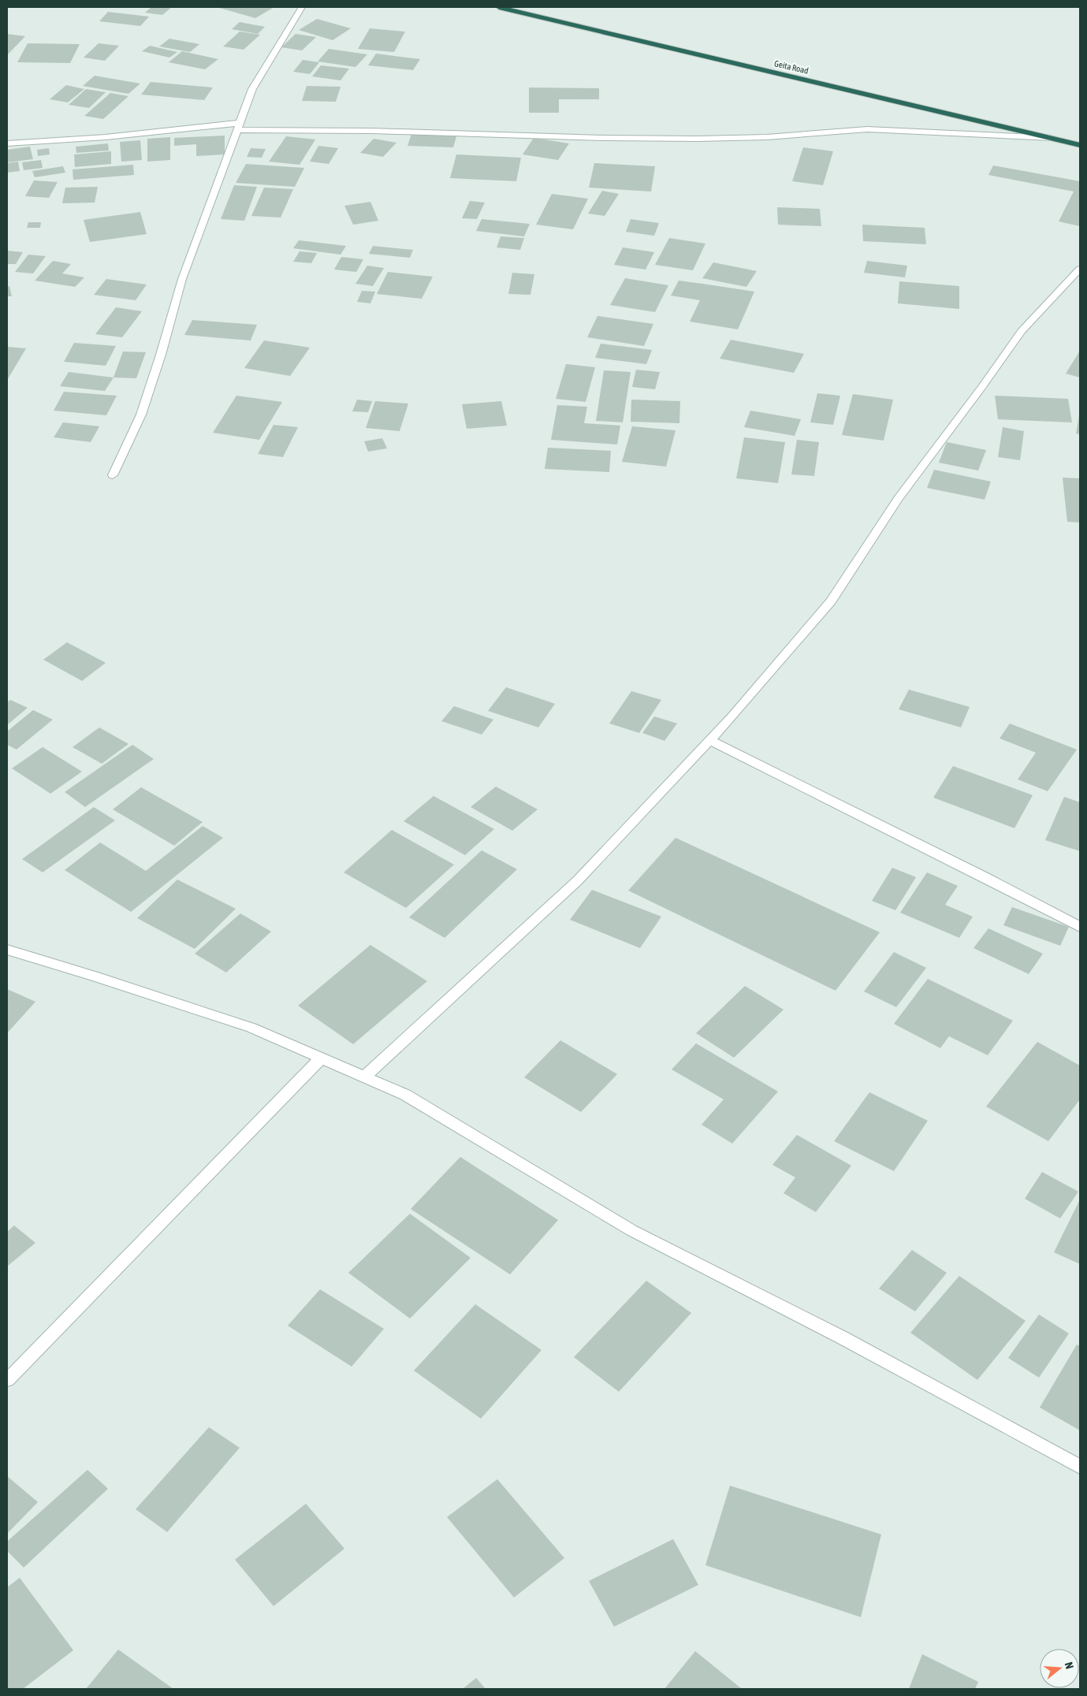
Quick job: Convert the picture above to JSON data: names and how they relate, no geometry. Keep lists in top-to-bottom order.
{
  "streets": {
    "highway": ["Geita Road"]
  },
  "north": "right"
}
